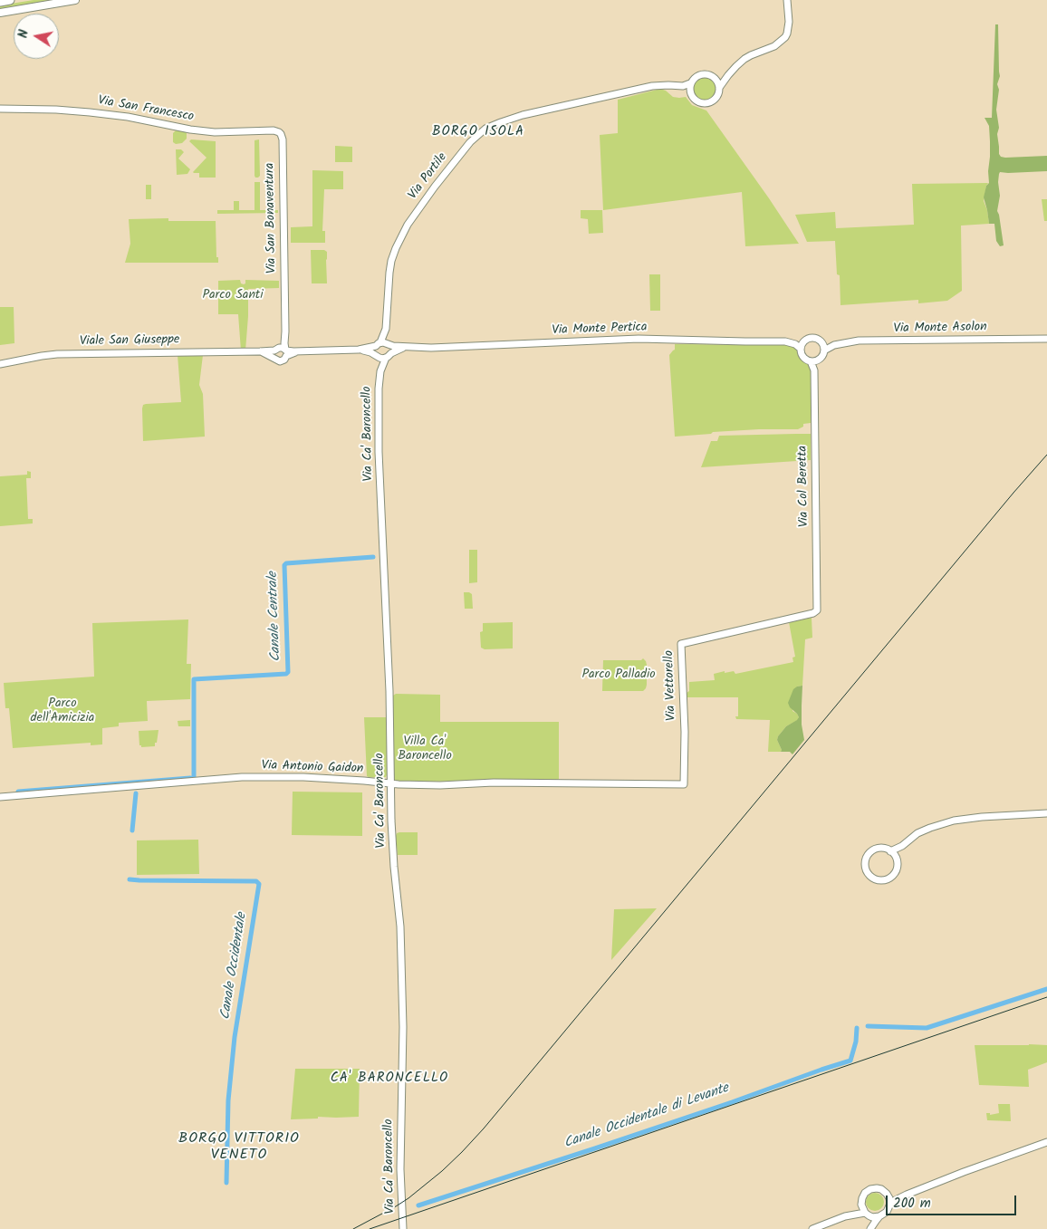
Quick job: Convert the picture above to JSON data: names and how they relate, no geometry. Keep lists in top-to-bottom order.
{
  "streets": {
    "main road": [
      "Via San Francesco",
      "Via Portile",
      "Via San Bonaventura",
      "Via Monte Asolon",
      "Via Monte Pertica",
      "Viale San Giuseppe",
      "Via Ca' Baroncello",
      "Via Col Beretta",
      "Via Vettorello",
      "Via Antonio Gaidon"
    ]
  },
  "crossings": [
    ["Via San Francesco", "Via San Bonaventura"],
    ["Via Portile", "Via Monte Pertica"],
    ["Via Portile", "Viale San Giuseppe"],
    ["Via Portile", "Via Ca' Baroncello"],
    ["Via San Bonaventura", "Viale San Giuseppe"],
    ["Via Monte Asolon", "Via Monte Pertica"],
    ["Via Monte Asolon", "Via Col Beretta"],
    ["Via Monte Pertica", "Viale San Giuseppe"],
    ["Via Monte Pertica", "Via Ca' Baroncello"],
    ["Via Monte Pertica", "Via Col Beretta"],
    ["Viale San Giuseppe", "Via Ca' Baroncello"],
    ["Via Ca' Baroncello", "Via Antonio Gaidon"],
    ["Via Col Beretta", "Via Vettorello"],
    ["Via Vettorello", "Via Antonio Gaidon"]
  ],
  "districts": ["BORGO ISOLA", "CA' BARONCELLO", "BORGO VITTORIO VENETO"],
  "water": ["Canale Centrale", "Canale Occidentale", "Canale Occidentale di Levante"],
  "parks": [
    "Parco Santi",
    "Parco Palladio",
    "Parco dell'Amicizia",
    "Villa Ca' Baroncello"
  ],
  "scale_bar": "200 m",
  "north": "left"
}
